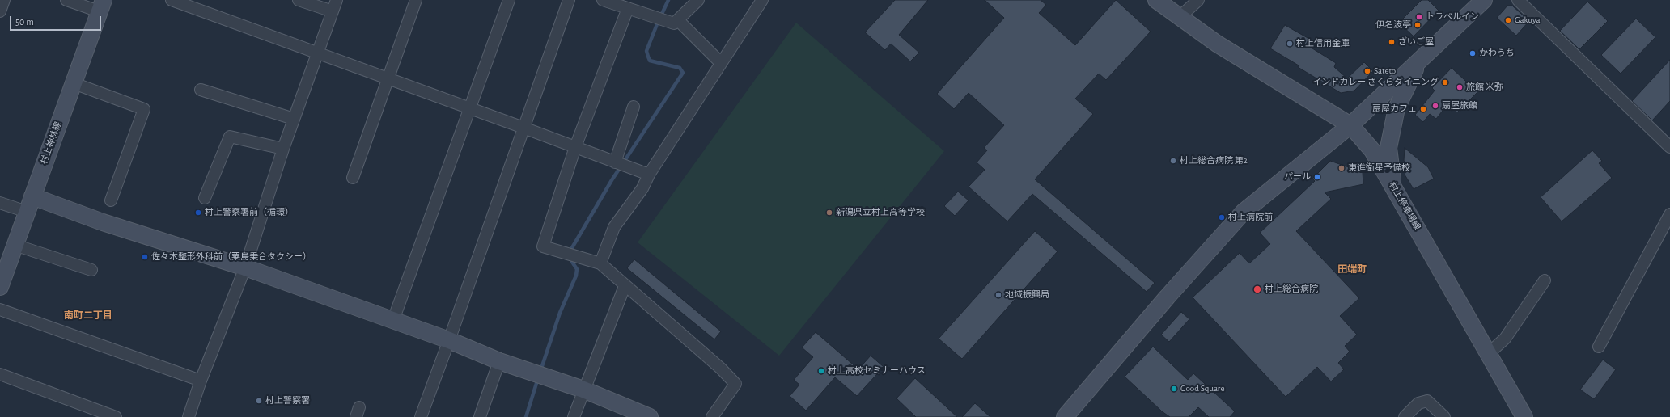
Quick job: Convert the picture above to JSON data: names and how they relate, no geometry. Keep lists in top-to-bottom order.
{
  "streets": {
    "street": ["村上神林線", "村上停車場線"]
  },
  "districts": ["田端町", "南町二丁目"],
  "places": [
    "トラベルイン",
    "Gakuya",
    "伊名波亭",
    "ざいご屋",
    "村上信用金庫",
    "かわうち",
    "Sateto",
    "インドカレー さくらダイニング",
    "旅館 米弥",
    "扇屋旅館",
    "扇屋カフェ",
    "村上総合病院 第2",
    "東進衛星予備校",
    "パール",
    "村上警察署前（循環）",
    "新潟県立村上高等学校",
    "村上病院前",
    "佐々木整形外科前（粟島乗合タクシー）",
    "村上総合病院",
    "地域振興局",
    "村上高校セミナーハウス",
    "Good Square",
    "村上警察署"
  ],
  "scale_bar": "50 m"
}
